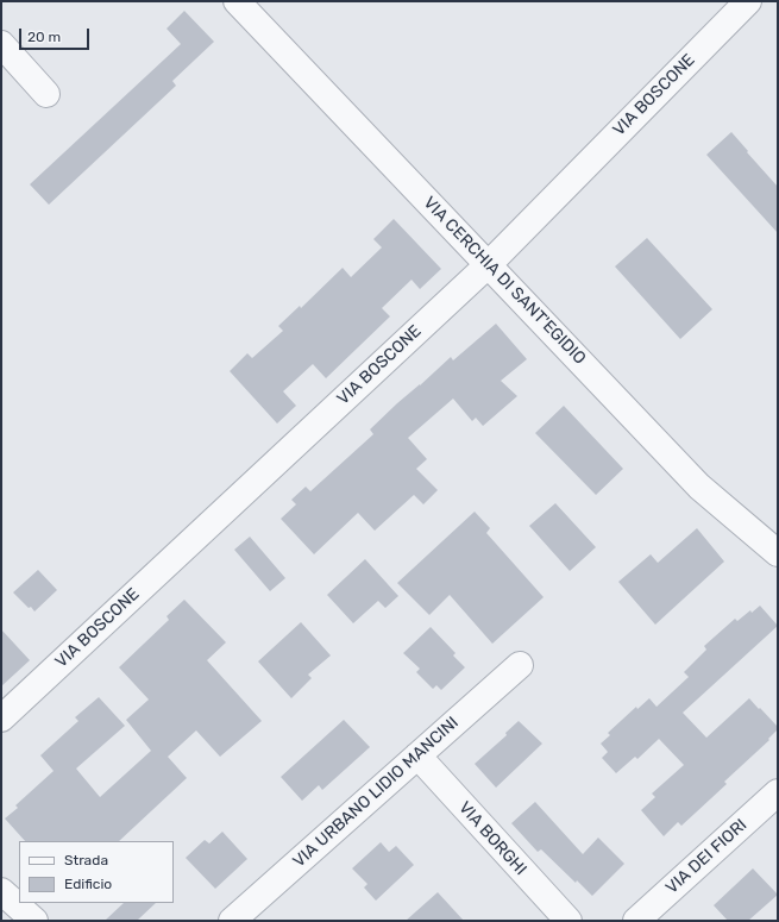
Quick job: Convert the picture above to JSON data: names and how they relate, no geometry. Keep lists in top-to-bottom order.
{
  "streets": {
    "street": [
      "VIA BOSCONE",
      "VIA CERCHIA DI SANT'EGIDIO",
      "VIA URBANO LIDIO MANCINI",
      "VIA BORGHI",
      "VIA DEI FIORI"
    ]
  },
  "crossings": [
    ["VIA BOSCONE", "VIA CERCHIA DI SANT'EGIDIO"],
    ["VIA URBANO LIDIO MANCINI", "VIA BORGHI"]
  ],
  "legend": ["Strada", "Edificio"],
  "scale_bar": "20 m"
}
